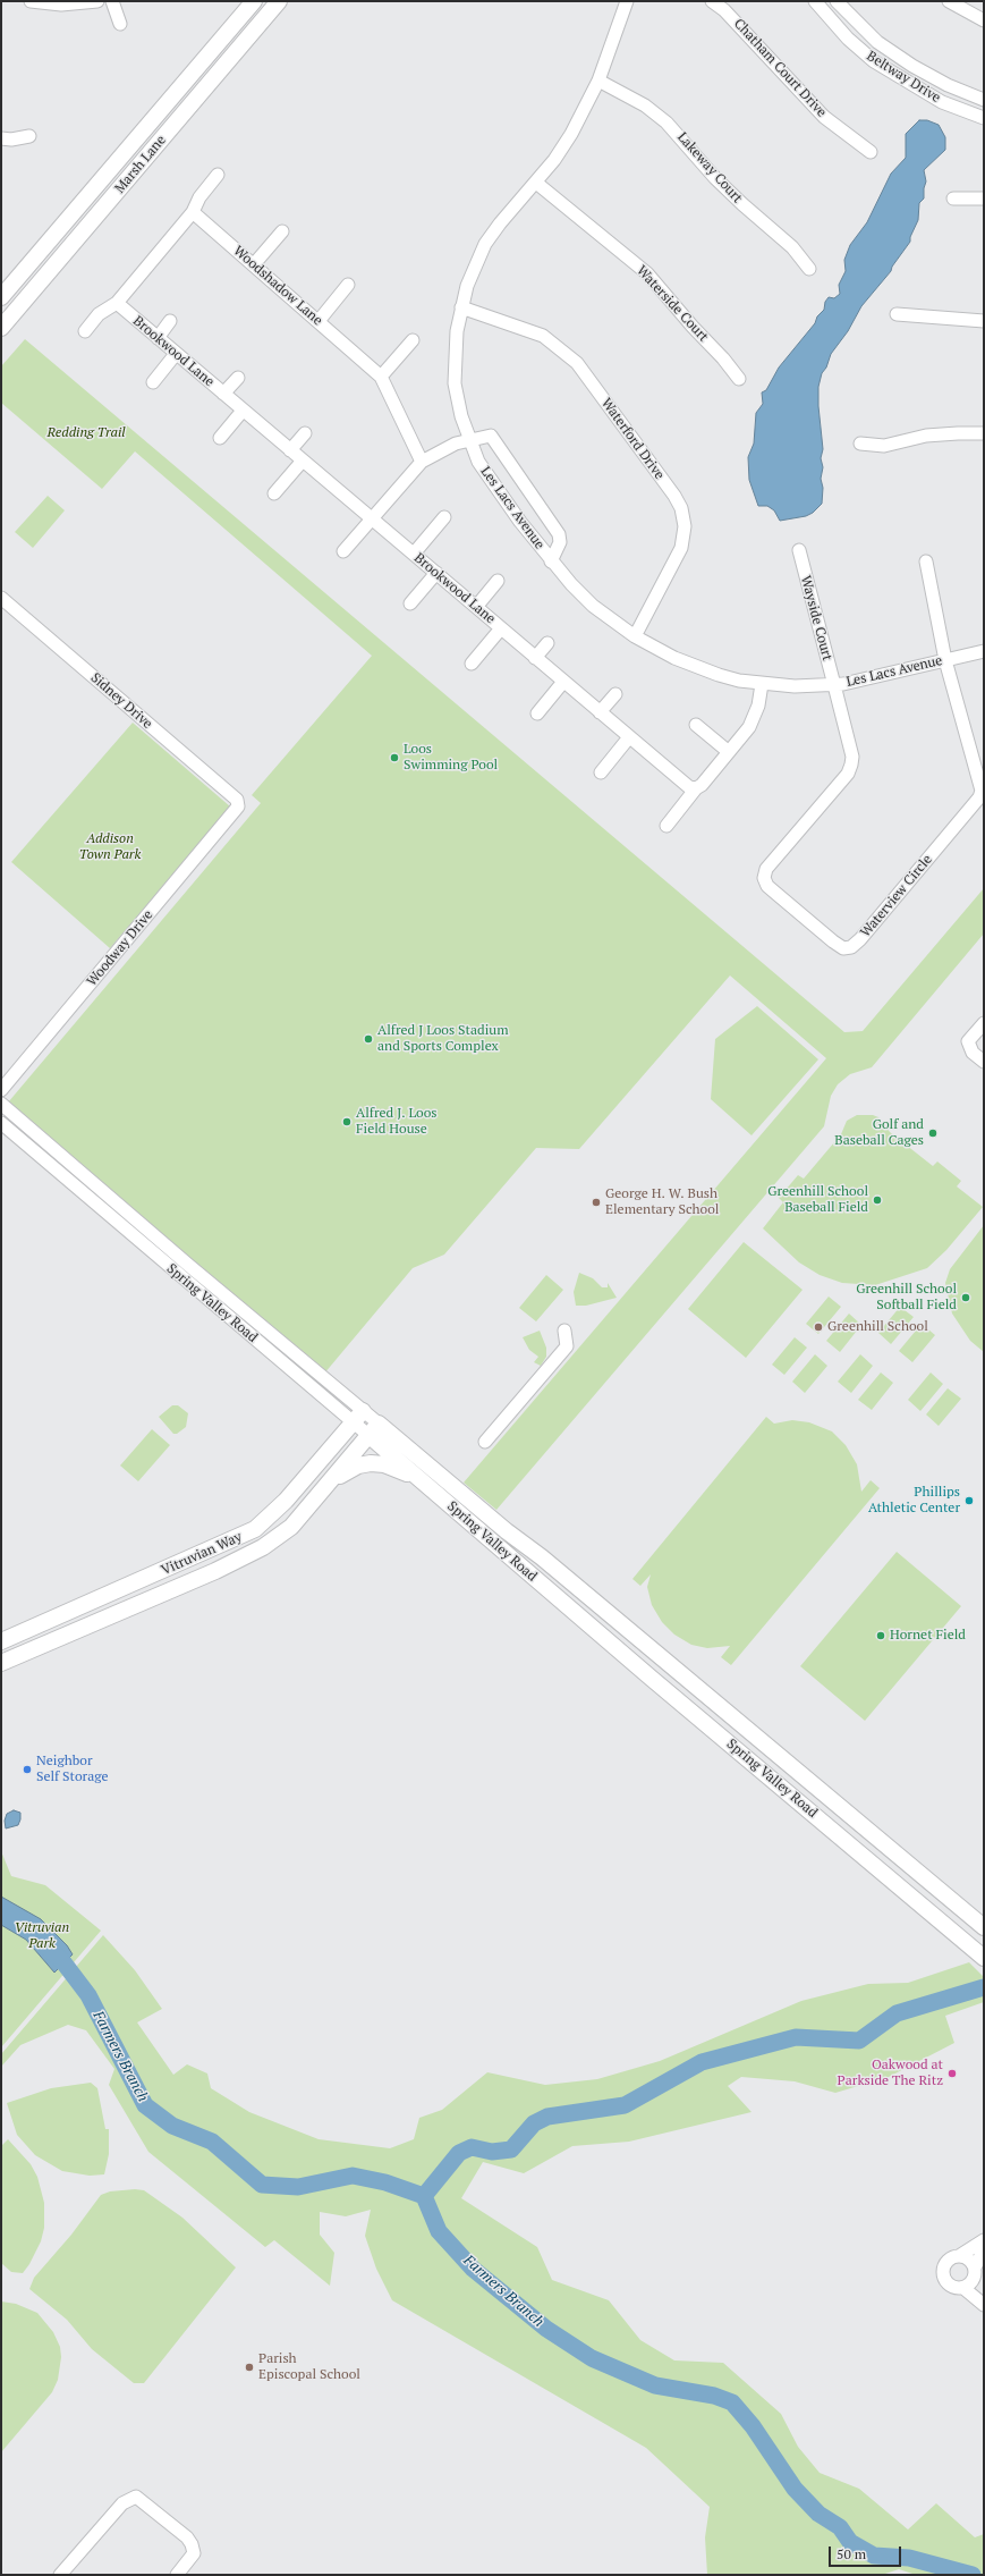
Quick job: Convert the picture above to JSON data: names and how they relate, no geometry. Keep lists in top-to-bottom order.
{
  "streets": {
    "main road": ["Marsh Lane", "Spring Valley Road", "Vitruvian Way"],
    "street": [
      "Chatham Court Drive",
      "Beltway Drive",
      "Lakeway Court",
      "Woodshadow Lane",
      "Waterside Court",
      "Brookwood Lane",
      "Waterford Drive",
      "Les Lacs Avenue",
      "Wayside Court",
      "Sidney Drive",
      "Waterview Circle",
      "Woodway Drive"
    ]
  },
  "crossings": [
    ["Lakeway Court", "Les Lacs Avenue"],
    ["Waterside Court", "Les Lacs Avenue"],
    ["Waterford Drive", "Les Lacs Avenue"],
    ["Les Lacs Avenue", "Wayside Court"],
    ["Les Lacs Avenue", "Waterview Circle"],
    ["Wayside Court", "Waterview Circle"],
    ["Sidney Drive", "Woodway Drive"],
    ["Spring Valley Road", "Vitruvian Way"]
  ],
  "water": ["Farmers Branch"],
  "parks": ["Redding Trail", "Addison Town Park", "Vitruvian Park"],
  "places": [
    "Loos Swimming Pool",
    "Alfred J Loos Stadium and Sports Complex",
    "Alfred J. Loos Field House",
    "Golf and Baseball Cages",
    "Greenhill School Baseball Field",
    "George H. W. Bush Elementary School",
    "Greenhill School Softball Field",
    "Greenhill School",
    "Phillips Athletic Center",
    "Hornet Field",
    "Neighbor Self Storage",
    "Oakwood at Parkside The Ritz",
    "Parish Episcopal School"
  ],
  "scale_bar": "50 m"
}
